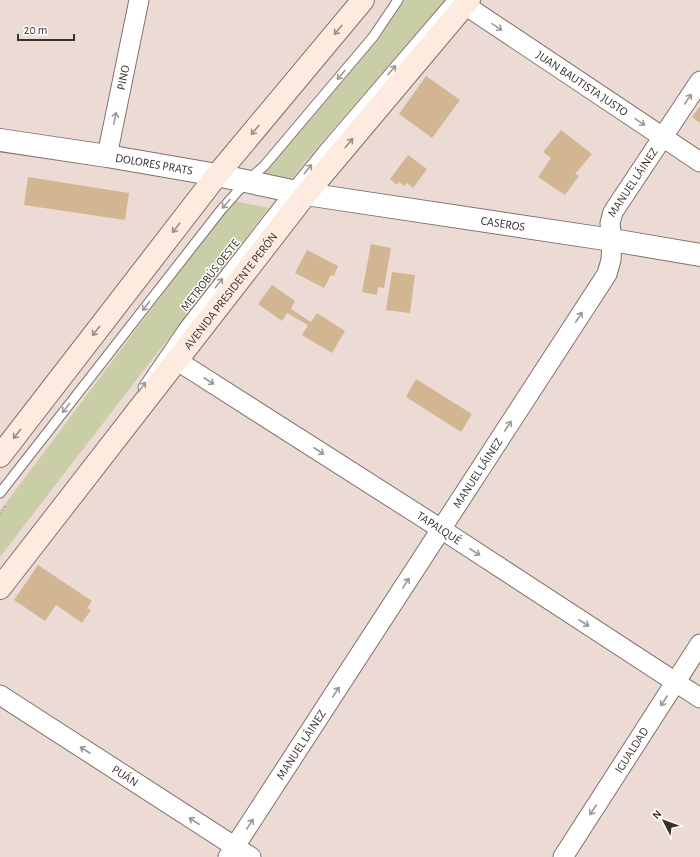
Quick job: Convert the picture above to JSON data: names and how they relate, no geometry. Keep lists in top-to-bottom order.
{
  "streets": {
    "main road": ["AVENIDA PRESIDENTE PERÓN"],
    "street": [
      "PINO",
      "JUAN BAUTISTA JUSTO",
      "DOLORES PRATS",
      "MANUEL LÁINEZ",
      "CASEROS",
      "TAPALQUÉ",
      "IGUALDAD",
      "PUÁN"
    ],
    "lane": ["METROBÚS OESTE"]
  },
  "crossings": [
    ["PINO", "DOLORES PRATS"],
    ["JUAN BAUTISTA JUSTO", "MANUEL LÁINEZ"],
    ["JUAN BAUTISTA JUSTO", "AVENIDA PRESIDENTE PERÓN"],
    ["DOLORES PRATS", "CASEROS"],
    ["DOLORES PRATS", "METROBÚS OESTE"],
    ["DOLORES PRATS", "AVENIDA PRESIDENTE PERÓN"],
    ["MANUEL LÁINEZ", "CASEROS"],
    ["MANUEL LÁINEZ", "TAPALQUÉ"],
    ["MANUEL LÁINEZ", "PUÁN"],
    ["CASEROS", "METROBÚS OESTE"],
    ["CASEROS", "AVENIDA PRESIDENTE PERÓN"],
    ["METROBÚS OESTE", "AVENIDA PRESIDENTE PERÓN"],
    ["AVENIDA PRESIDENTE PERÓN", "TAPALQUÉ"],
    ["TAPALQUÉ", "IGUALDAD"]
  ],
  "one_way": [
    "PINO",
    "JUAN BAUTISTA JUSTO",
    "MANUEL LÁINEZ",
    "TAPALQUÉ",
    "IGUALDAD",
    "PUÁN"
  ],
  "scale_bar": "20 m",
  "north": "top left"
}
